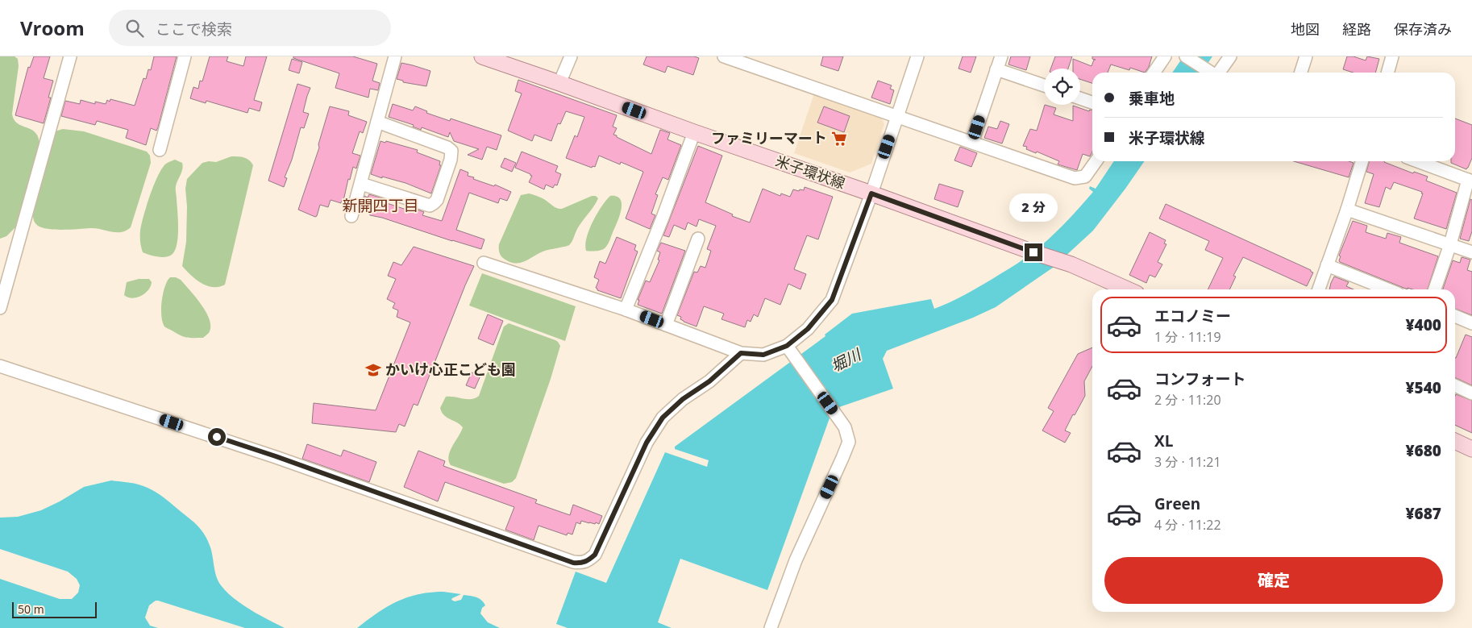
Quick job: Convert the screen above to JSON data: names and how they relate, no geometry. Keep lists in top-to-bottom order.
{
  "streets": {
    "main road": ["米子環状線"]
  },
  "districts": ["新開四丁目"],
  "water": ["堀川"],
  "places": {
    "supermarket": ["ファミリーマート"],
    "school or university": ["かいけ心正こども園"]
  },
  "scale_bar": "50 m",
  "page": {
    "header": "Vroom",
    "search": "ここで検索",
    "nav": ["地図", "経路", "保存済み"],
    "banner": ["乗車地", "米子環状線"],
    "bubble": "2 分",
    "list": [
      {
        "name": "エコノミー",
        "note": "1 分 · 11:19",
        "value": "¥400"
      },
      {
        "name": "コンフォート",
        "note": "2 分 · 11:20",
        "value": "¥540"
      },
      {
        "name": "XL",
        "note": "3 分 · 11:21",
        "value": "¥680"
      },
      {
        "name": "Green",
        "note": "4 分 · 11:22",
        "value": "¥687"
      }
    ],
    "buttons": "確定",
    "scale": "50 m"
  }
}
